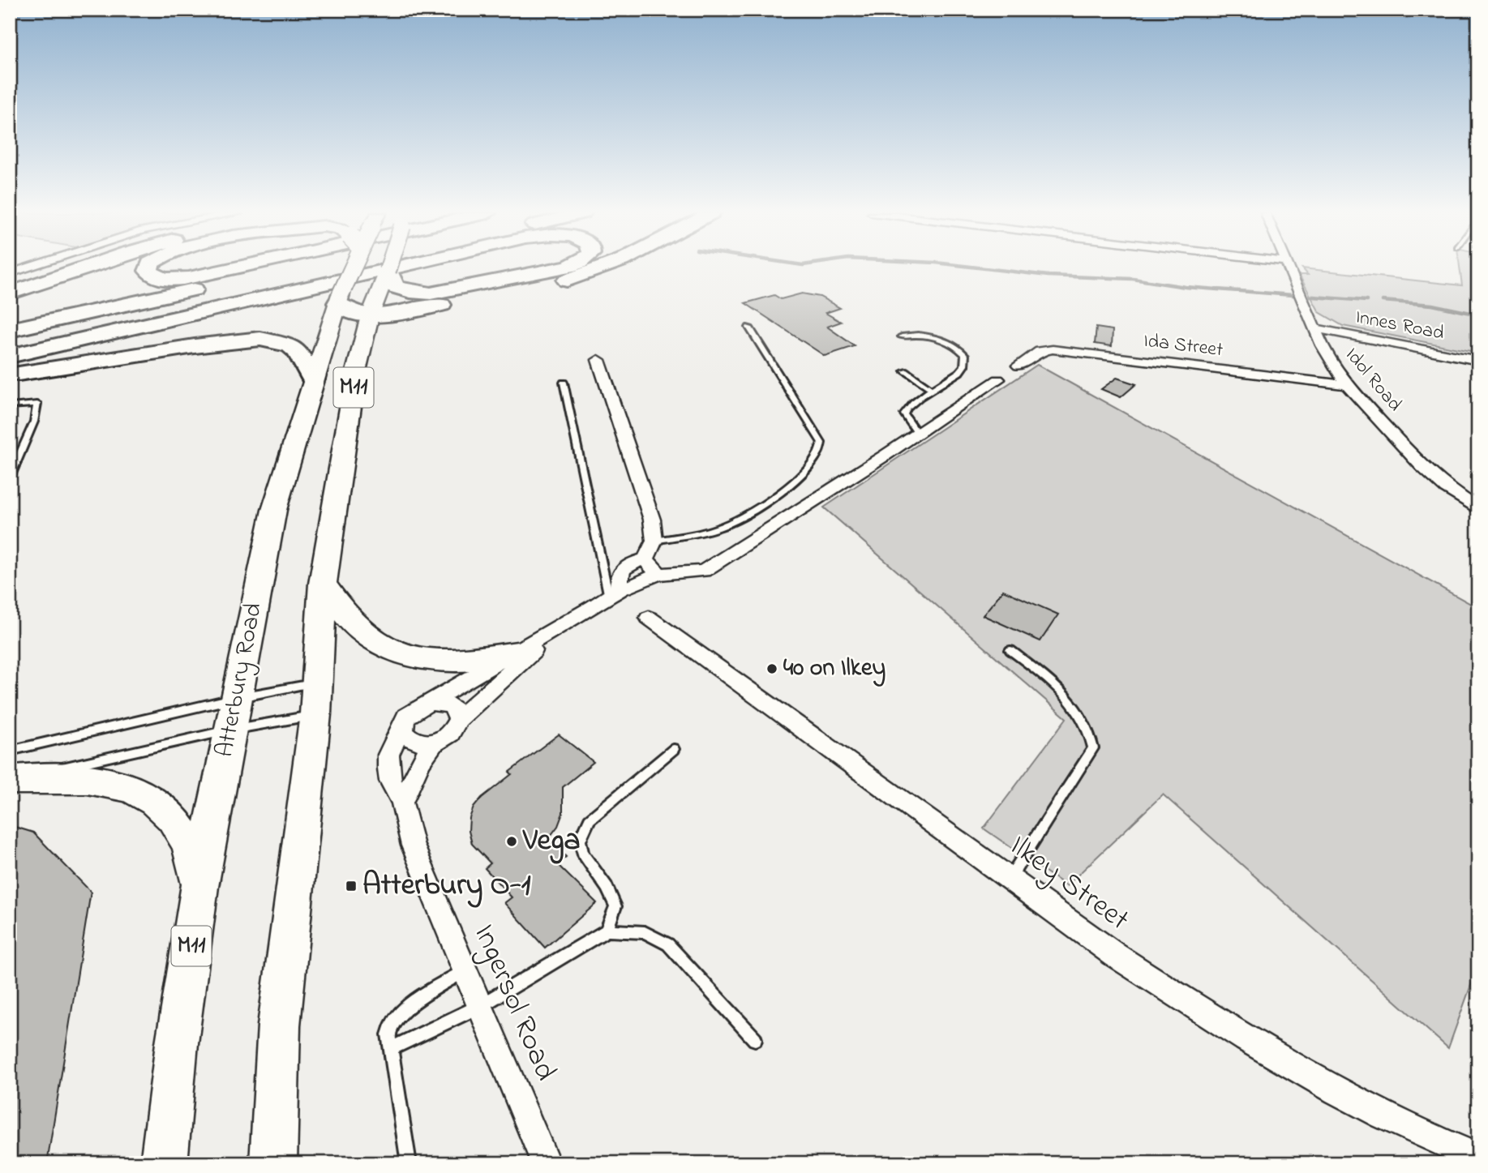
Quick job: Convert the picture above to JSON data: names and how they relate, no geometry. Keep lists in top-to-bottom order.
{
  "streets": {
    "main road": ["M11", "Atterbury Road"],
    "street": [
      "Innes Road",
      "Ida Street",
      "Idol Road",
      "Ilkey Street",
      "Ingersol Road"
    ]
  },
  "crossings": [
    ["Innes Road", "Idol Road"],
    ["Ida Street", "Idol Road"]
  ],
  "places": {
    "other": ["40 on Ilkey", "Vega"],
    "transit": ["Atterbury O-1"]
  }
}
